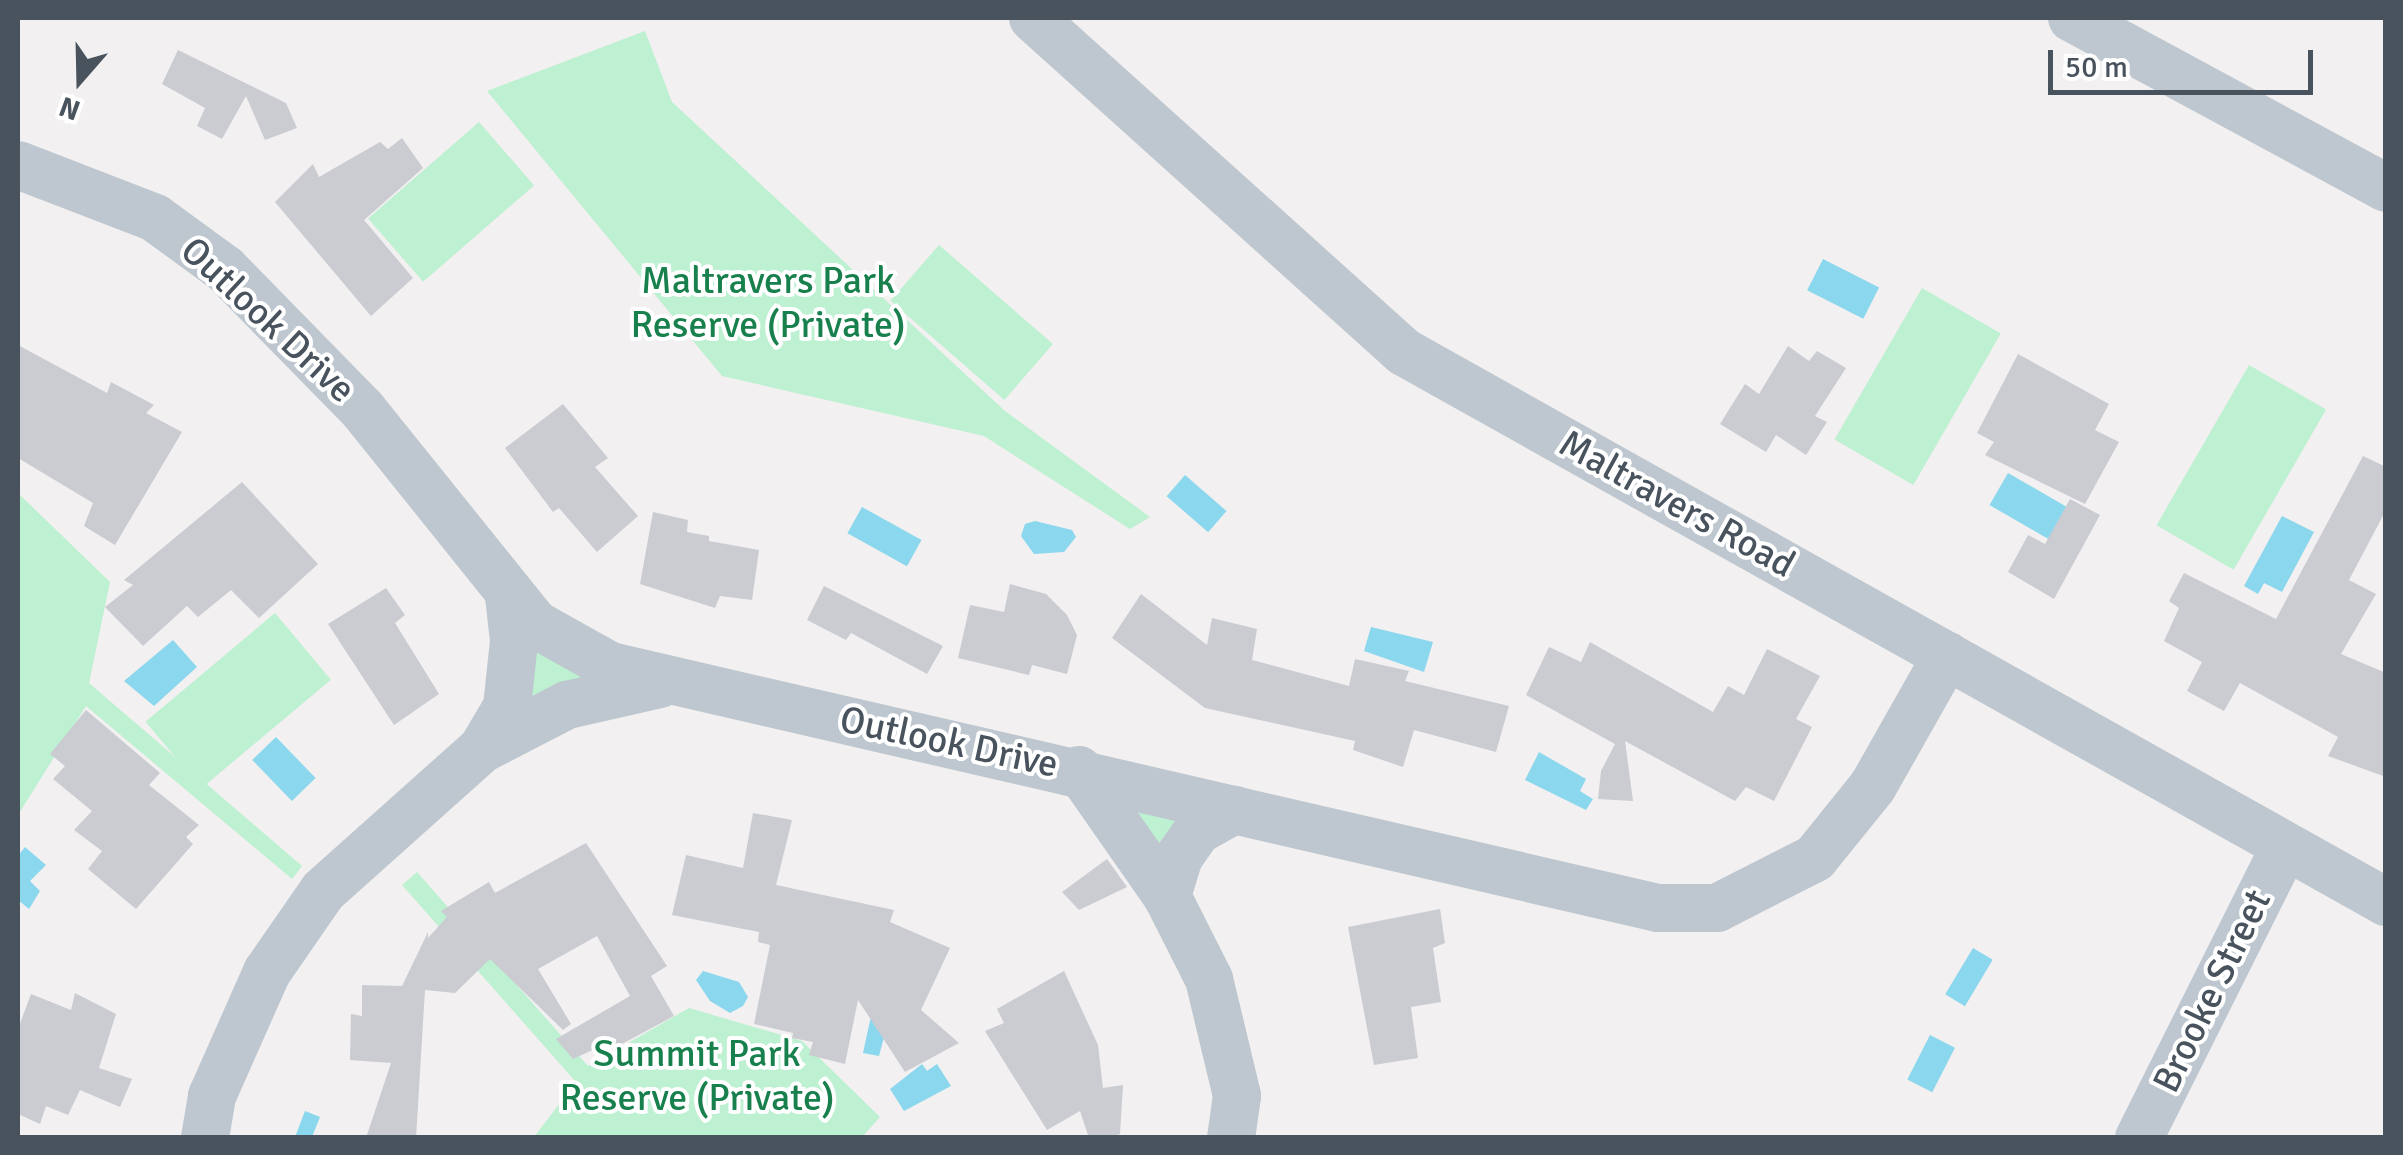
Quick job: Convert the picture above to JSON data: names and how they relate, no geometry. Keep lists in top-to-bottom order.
{
  "streets": {
    "street": ["Outlook Drive", "Maltravers Road", "Brooke Street"]
  },
  "crossings": [
    ["Outlook Drive", "Maltravers Road"],
    ["Maltravers Road", "Brooke Street"]
  ],
  "parks": ["Maltravers Park Reserve (Private)", "Summit Park Reserve (Private)"],
  "scale_bar": "50 m",
  "north": "bottom"
}
